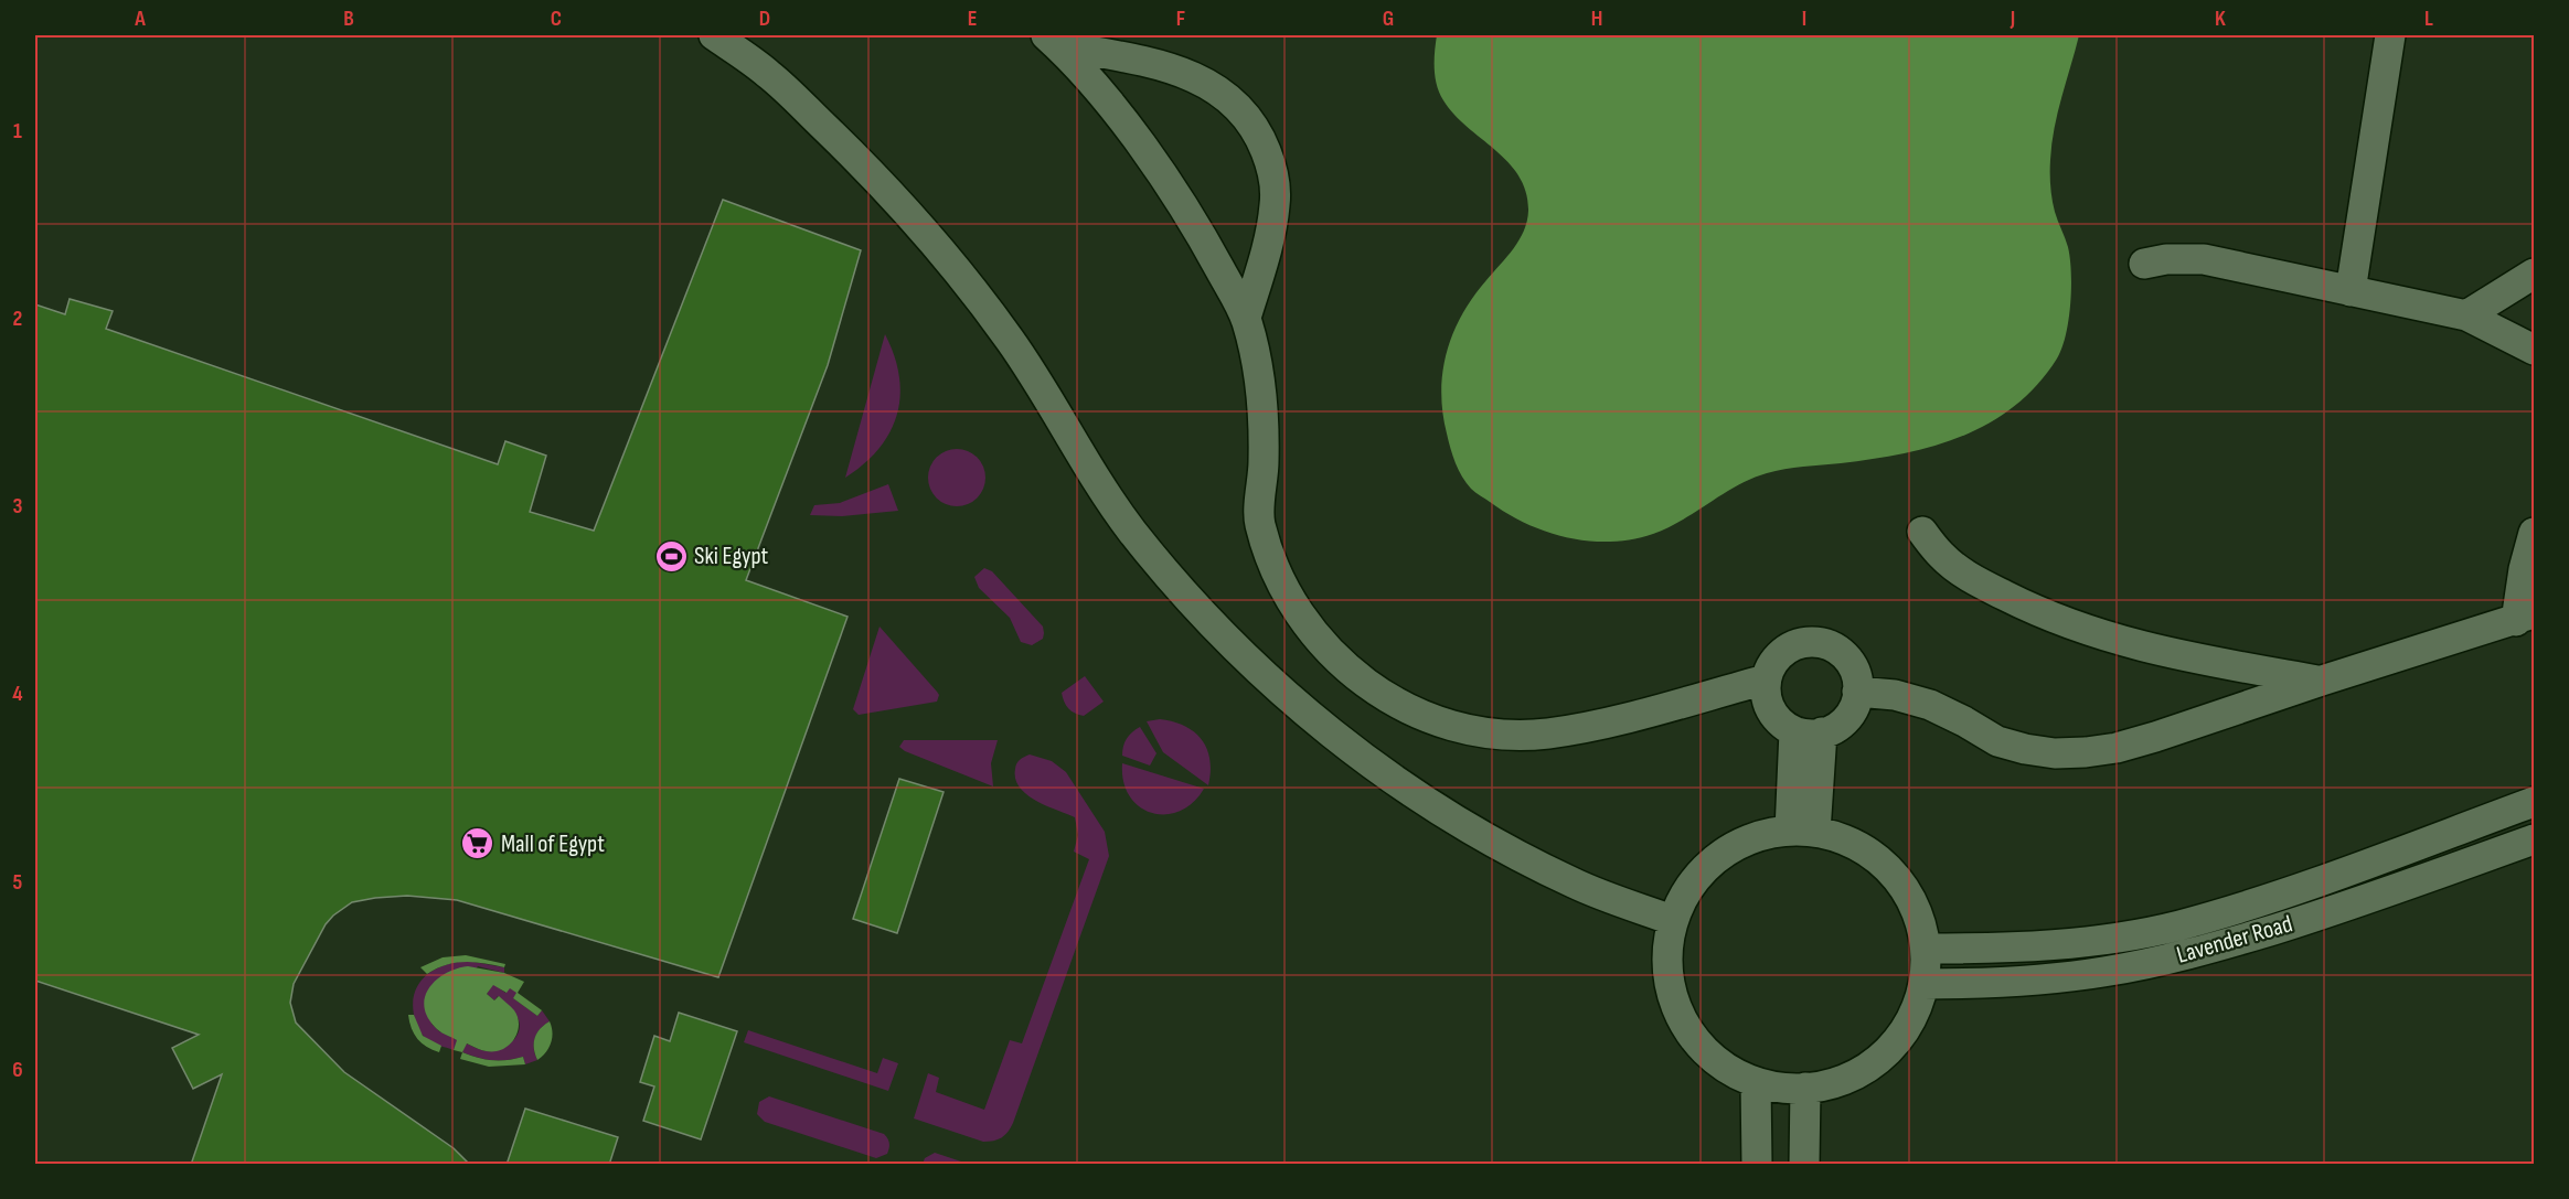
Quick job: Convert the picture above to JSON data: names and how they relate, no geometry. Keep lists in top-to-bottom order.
{
  "streets": {
    "street": ["Lavender Road"]
  },
  "places": {
    "sports": ["Ski Egypt"],
    "supermarket": ["Mall of Egypt"]
  },
  "grid": {
    "columns": [
      "A",
      "B",
      "C",
      "D",
      "E",
      "F",
      "G",
      "H",
      "I",
      "J",
      "K",
      "L"
    ],
    "rows": [
      "1",
      "2",
      "3",
      "4",
      "5",
      "6"
    ]
  }
}
